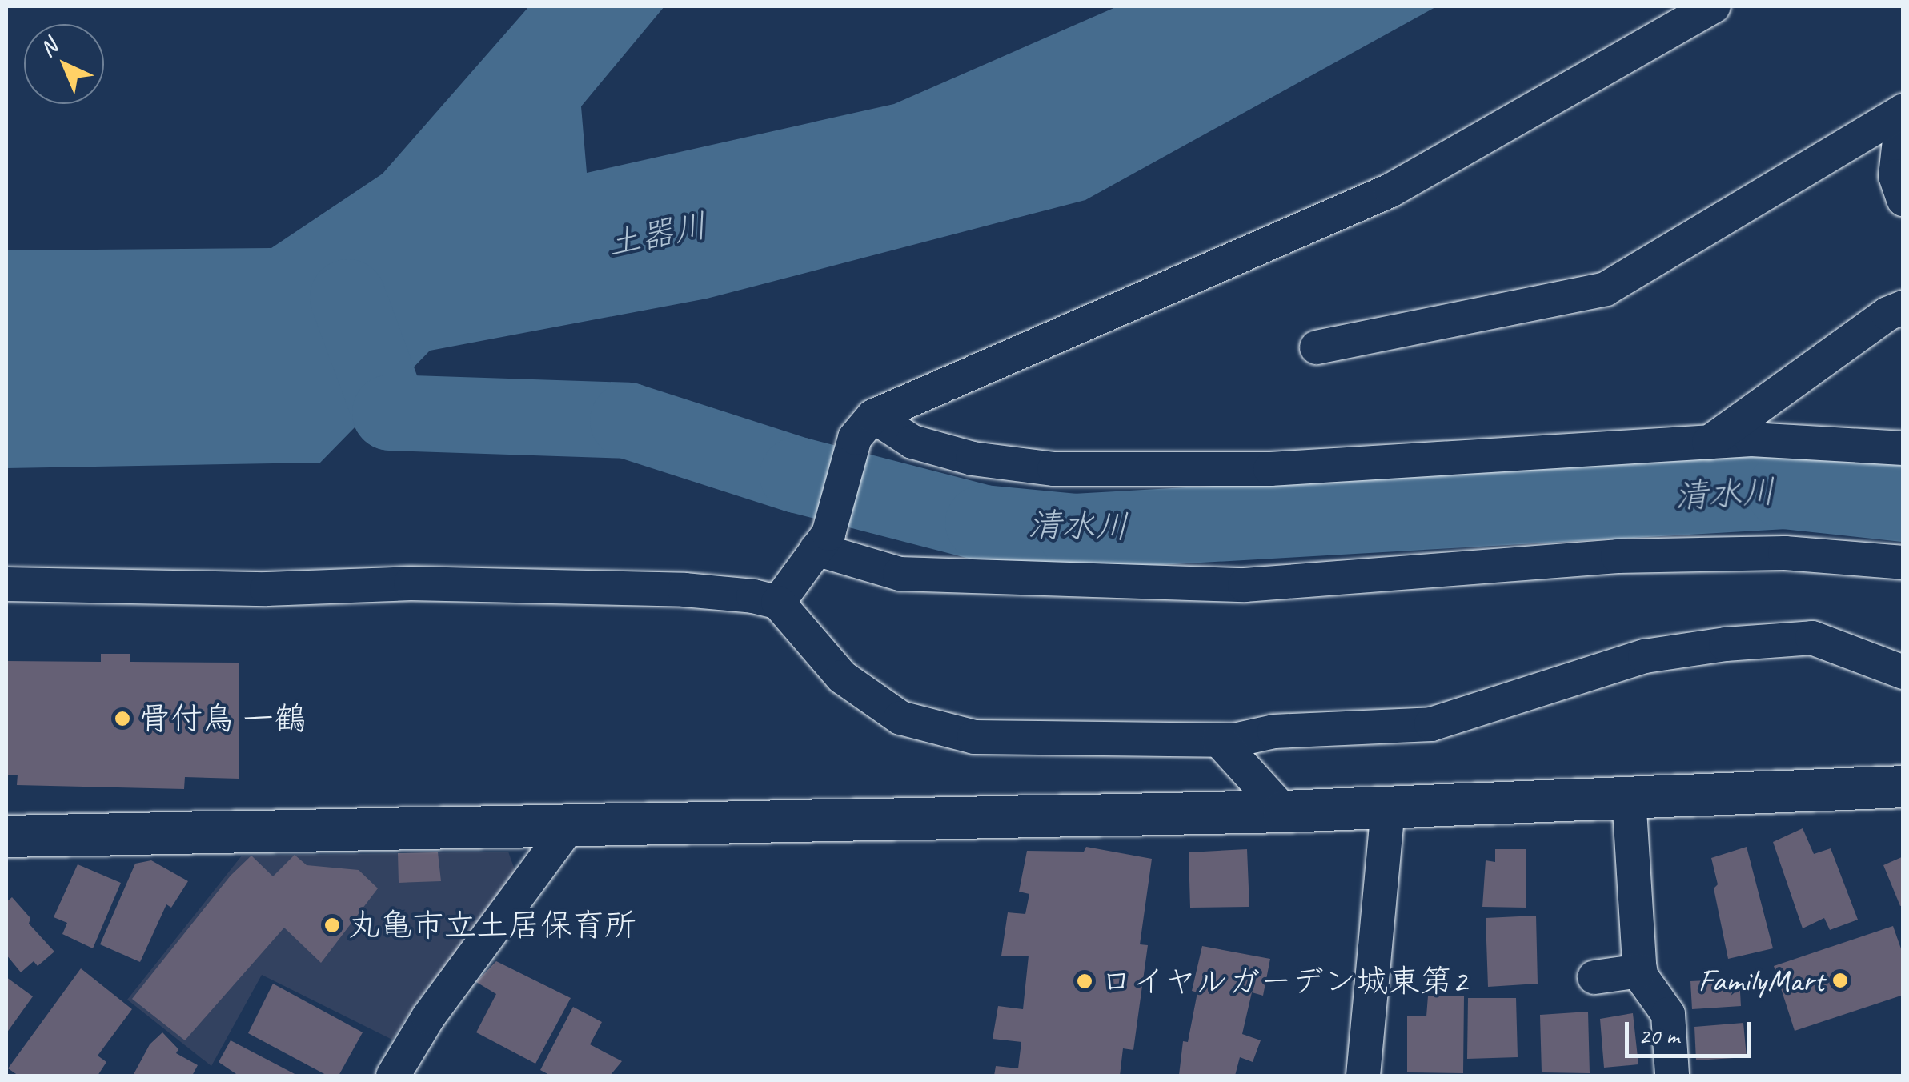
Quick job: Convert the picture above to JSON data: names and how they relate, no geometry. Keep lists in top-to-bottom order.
{
  "water": ["土器川", "清水川"],
  "places": [
    "骨付鳥 一鶴",
    "丸亀市立土居保育所",
    "FamilyMart",
    "ロイヤルガーデン城東第2"
  ],
  "scale_bar": "20 m",
  "north": "top left"
}
